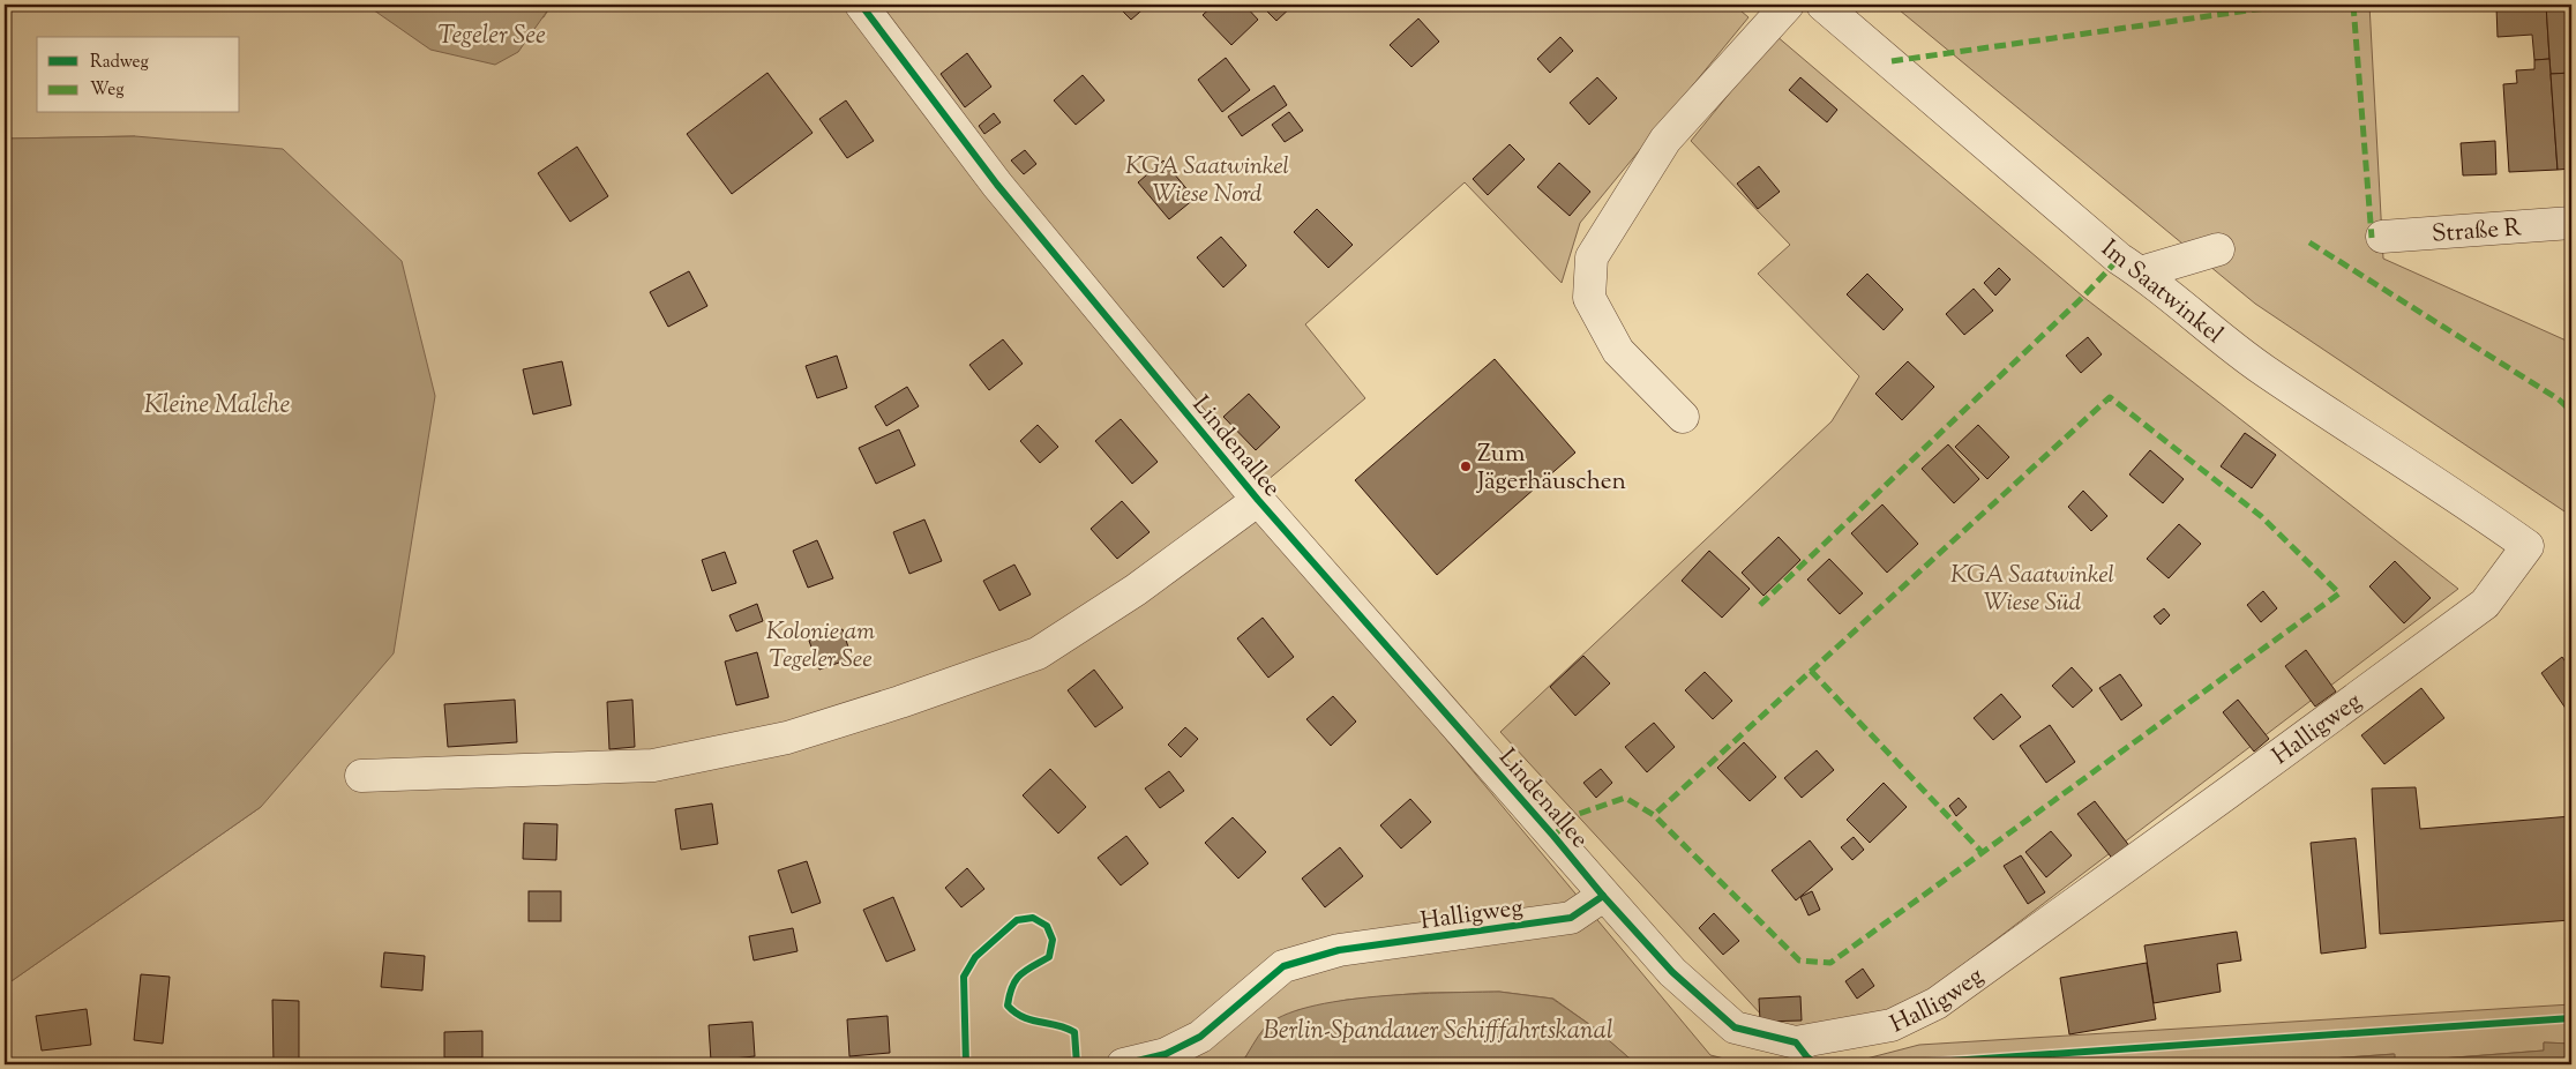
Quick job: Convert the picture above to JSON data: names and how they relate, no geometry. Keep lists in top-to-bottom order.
{
  "streets": {
    "street": [
      "Straße R",
      "Im Saatwinkel",
      "Lindenallee",
      "Halligweg"
    ]
  },
  "crossings": [
    ["Im Saatwinkel", "Halligweg"],
    ["Lindenallee", "Halligweg"]
  ],
  "water": ["Tegeler See", "Kleine Malche", "Berlin-Spandauer Schifffahrtskanal"],
  "parks": ["KGA Saatwinkel Wiese Nord", "KGA Saatwinkel Wiese Süd", "Kolonie am Tegeler See"],
  "places": ["Zum Jägerhäuschen"],
  "legend": ["Radweg", "Weg"]
}
